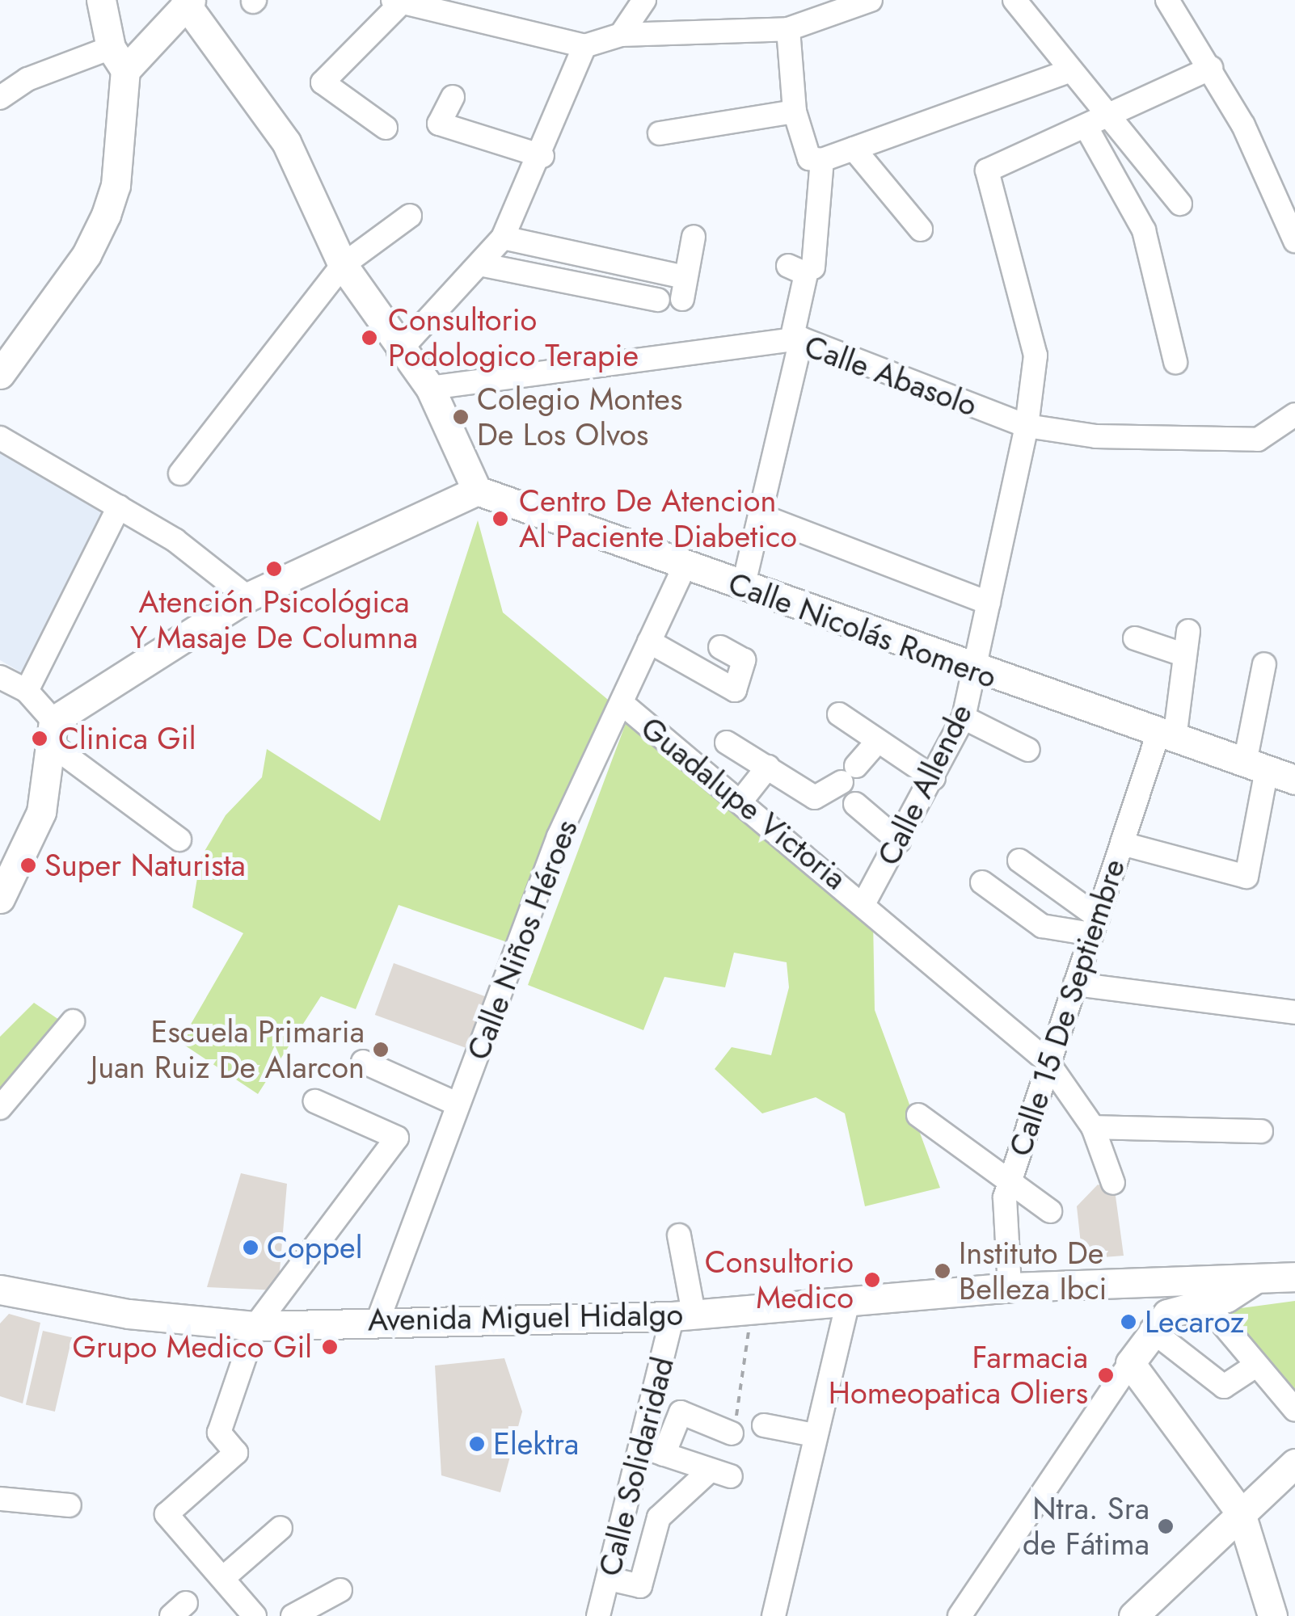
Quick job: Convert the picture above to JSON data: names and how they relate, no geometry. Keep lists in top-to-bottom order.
{
  "streets": {
    "main road": ["Calle Nicolás Romero", "Avenida Miguel Hidalgo"],
    "street": [
      "Calle Abasolo",
      "Calle Allende",
      "Guadalupe Victoria",
      "Calle Niños Héroes",
      "Calle 15 De Septiembre",
      "Calle Solidaridad"
    ]
  },
  "crossings": [
    ["Calle Abasolo", "Calle Allende"],
    ["Calle Nicolás Romero", "Calle Allende"],
    ["Calle Nicolás Romero", "Calle Niños Héroes"],
    ["Calle Nicolás Romero", "Calle 15 De Septiembre"],
    ["Calle Allende", "Guadalupe Victoria"],
    ["Guadalupe Victoria", "Calle Niños Héroes"],
    ["Guadalupe Victoria", "Calle 15 De Septiembre"],
    ["Calle Niños Héroes", "Avenida Miguel Hidalgo"],
    ["Calle 15 De Septiembre", "Avenida Miguel Hidalgo"],
    ["Avenida Miguel Hidalgo", "Calle Solidaridad"]
  ],
  "places": [
    "Consultorio Podologico Terapie",
    "Colegio Montes De Los Olvos",
    "Centro De Atencion Al Paciente Diabetico",
    "Atención Psicológica Y Masaje De Columna",
    "Clinica Gil",
    "Super Naturista",
    "Escuela Primaria Juan Ruiz De Alarcon",
    "Coppel",
    "Instituto De Belleza Ibci",
    "Consultorio Medico",
    "Lecaroz",
    "Grupo Medico Gil",
    "Farmacia Homeopatica Oliers",
    "Elektra",
    "Ntra. Sra de Fátima"
  ]
}
